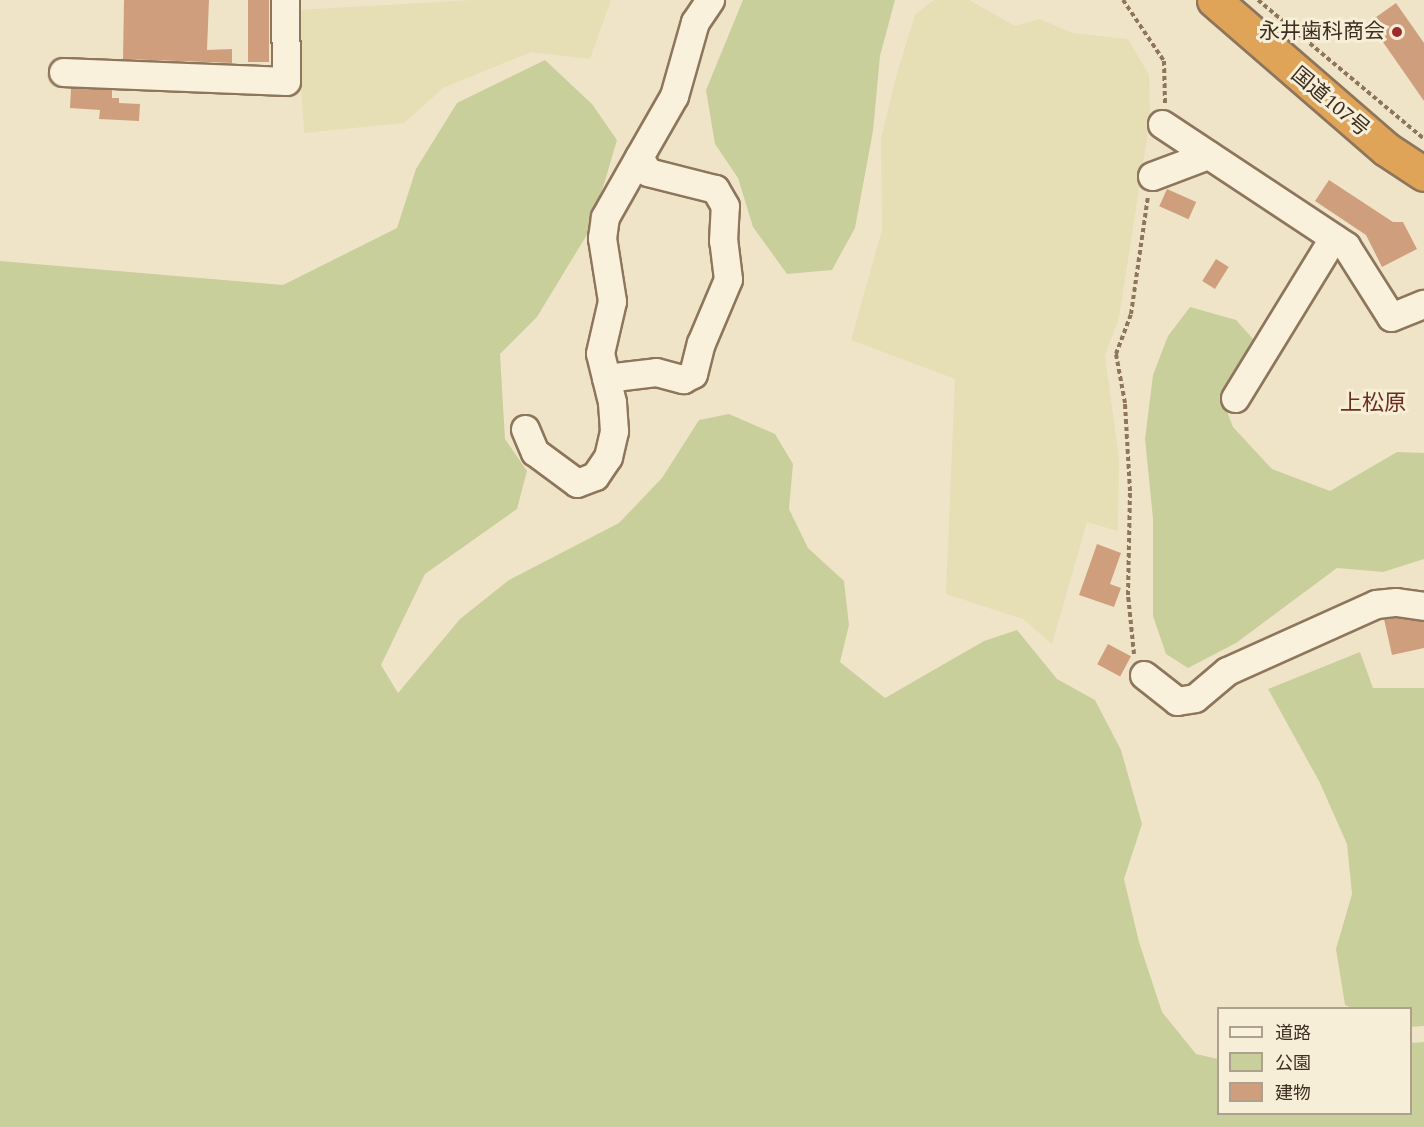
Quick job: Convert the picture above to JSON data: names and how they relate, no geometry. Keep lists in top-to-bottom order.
{
  "streets": {
    "highway": ["国道107号"]
  },
  "districts": ["上松原"],
  "places": ["永井歯科商会"],
  "legend": ["道路", "公園", "建物"]
}
